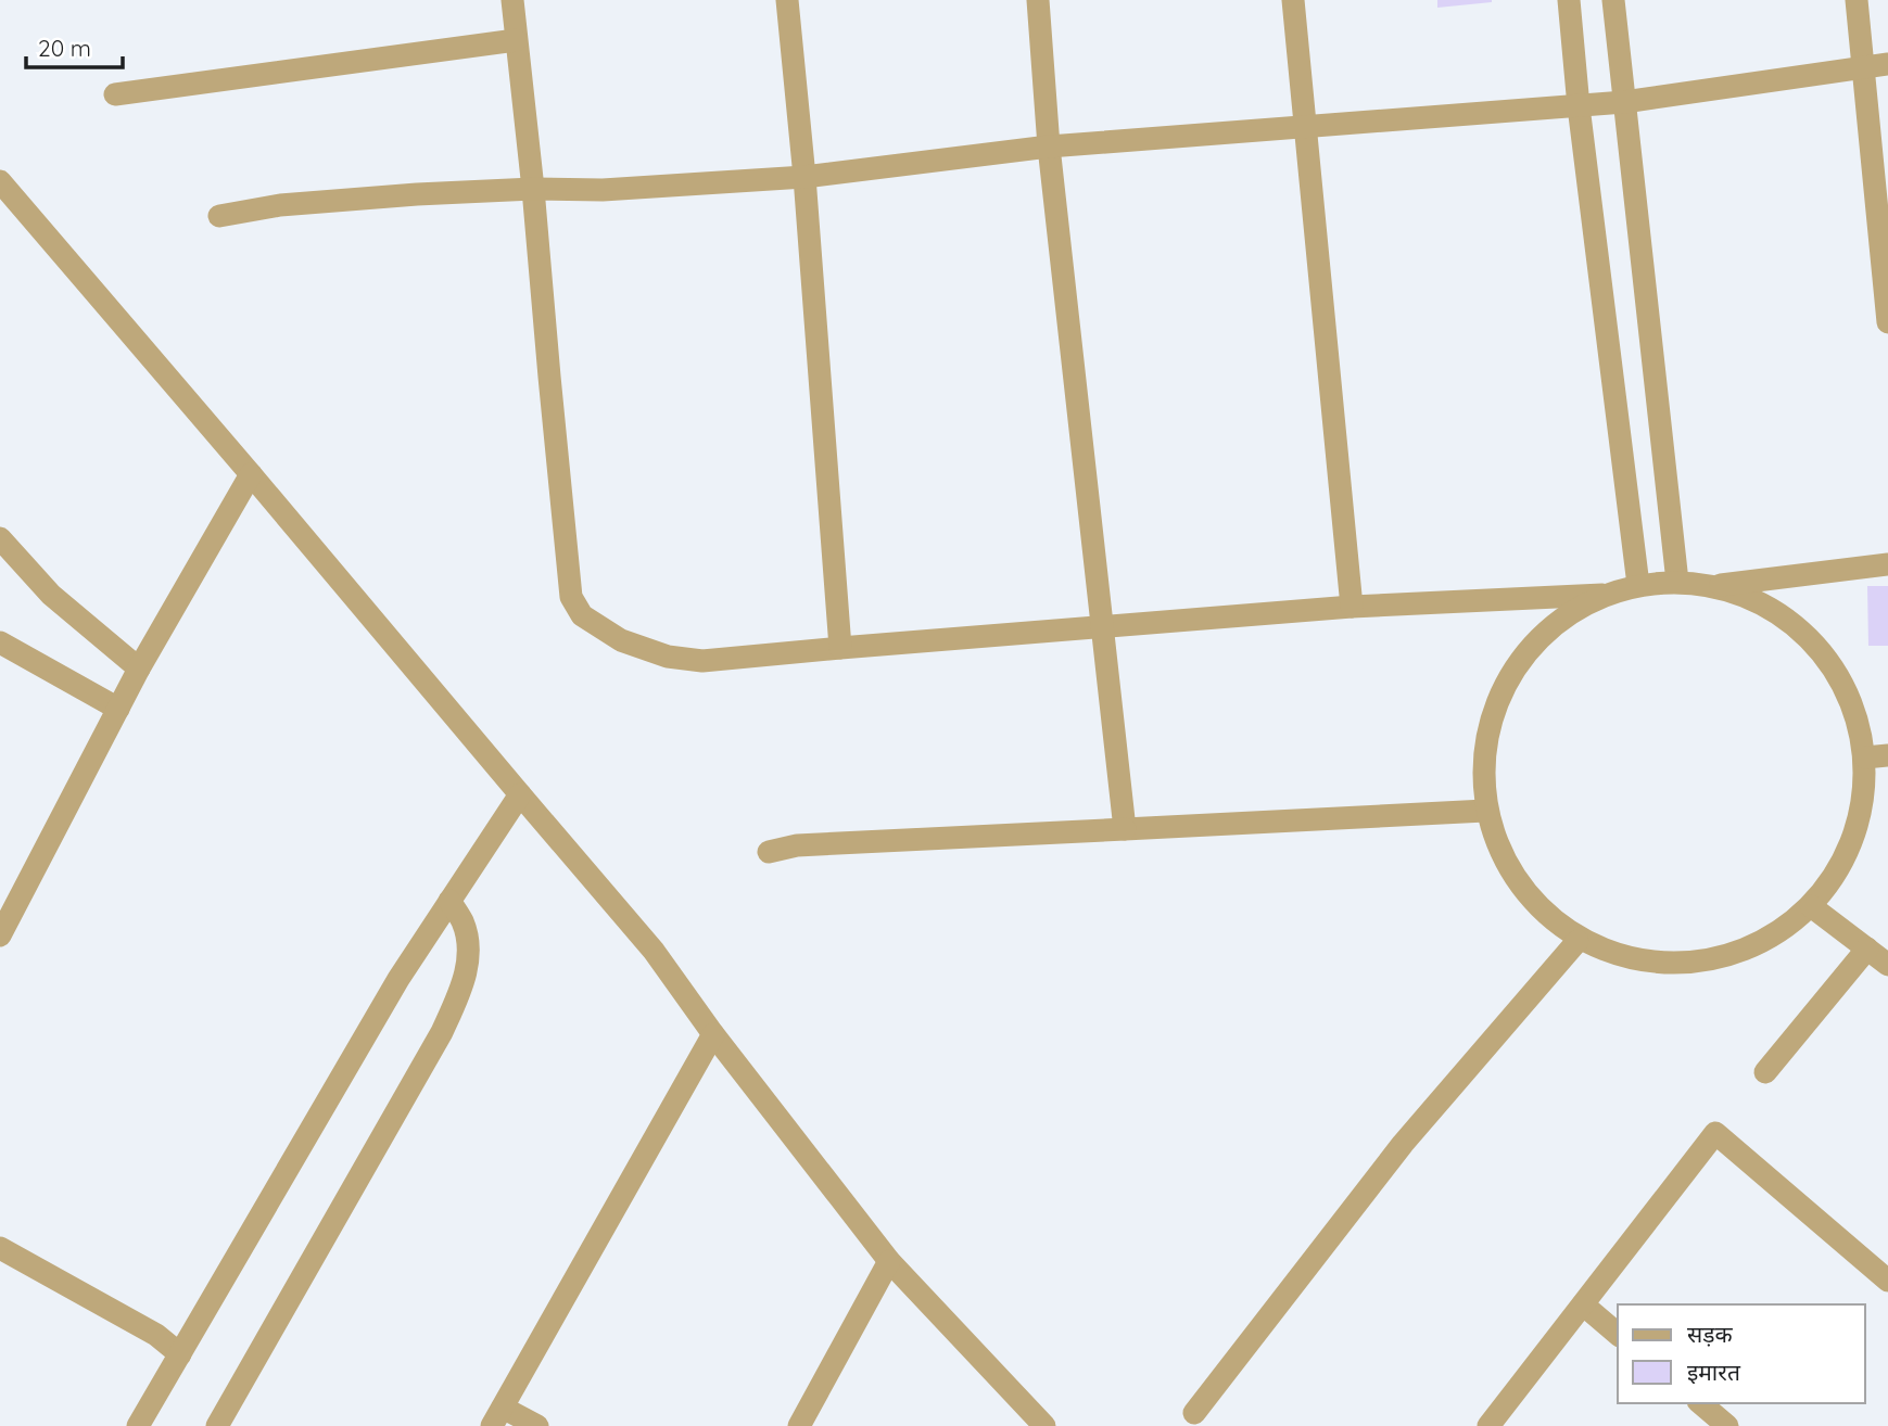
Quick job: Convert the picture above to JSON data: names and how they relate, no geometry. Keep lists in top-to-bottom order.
{
  "legend": ["सड़क", "इमारत"],
  "scale_bar": "20 m"
}
